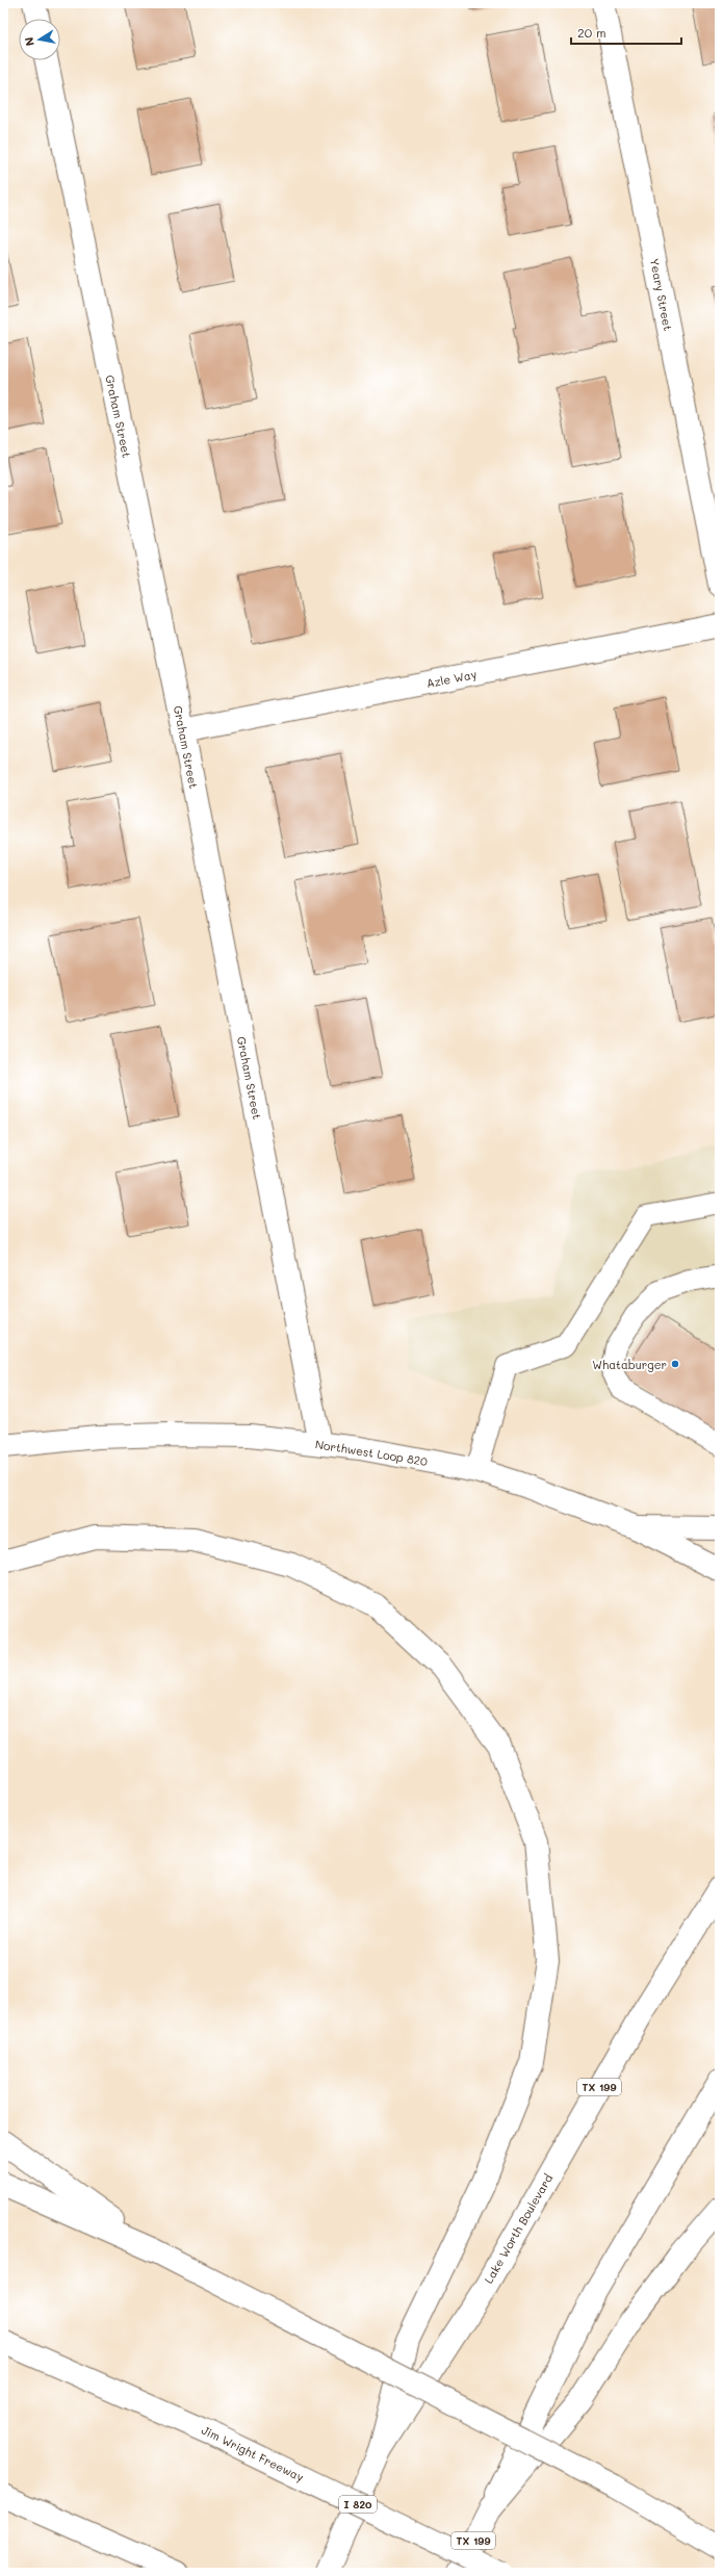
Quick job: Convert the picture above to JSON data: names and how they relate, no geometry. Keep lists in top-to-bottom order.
{
  "streets": {
    "main road": [
      "Yeary Street",
      "Graham Street",
      "Azle Way",
      "Northwest Loop 820",
      "TX 199",
      "Lake Worth Boulevard",
      "Jim Wright Freeway",
      "I 820"
    ]
  },
  "crossings": [
    ["Graham Street", "Azle Way"],
    ["Graham Street", "Northwest Loop 820"]
  ],
  "places": ["Whataburger"],
  "scale_bar": "20 m",
  "north": "left"
}
